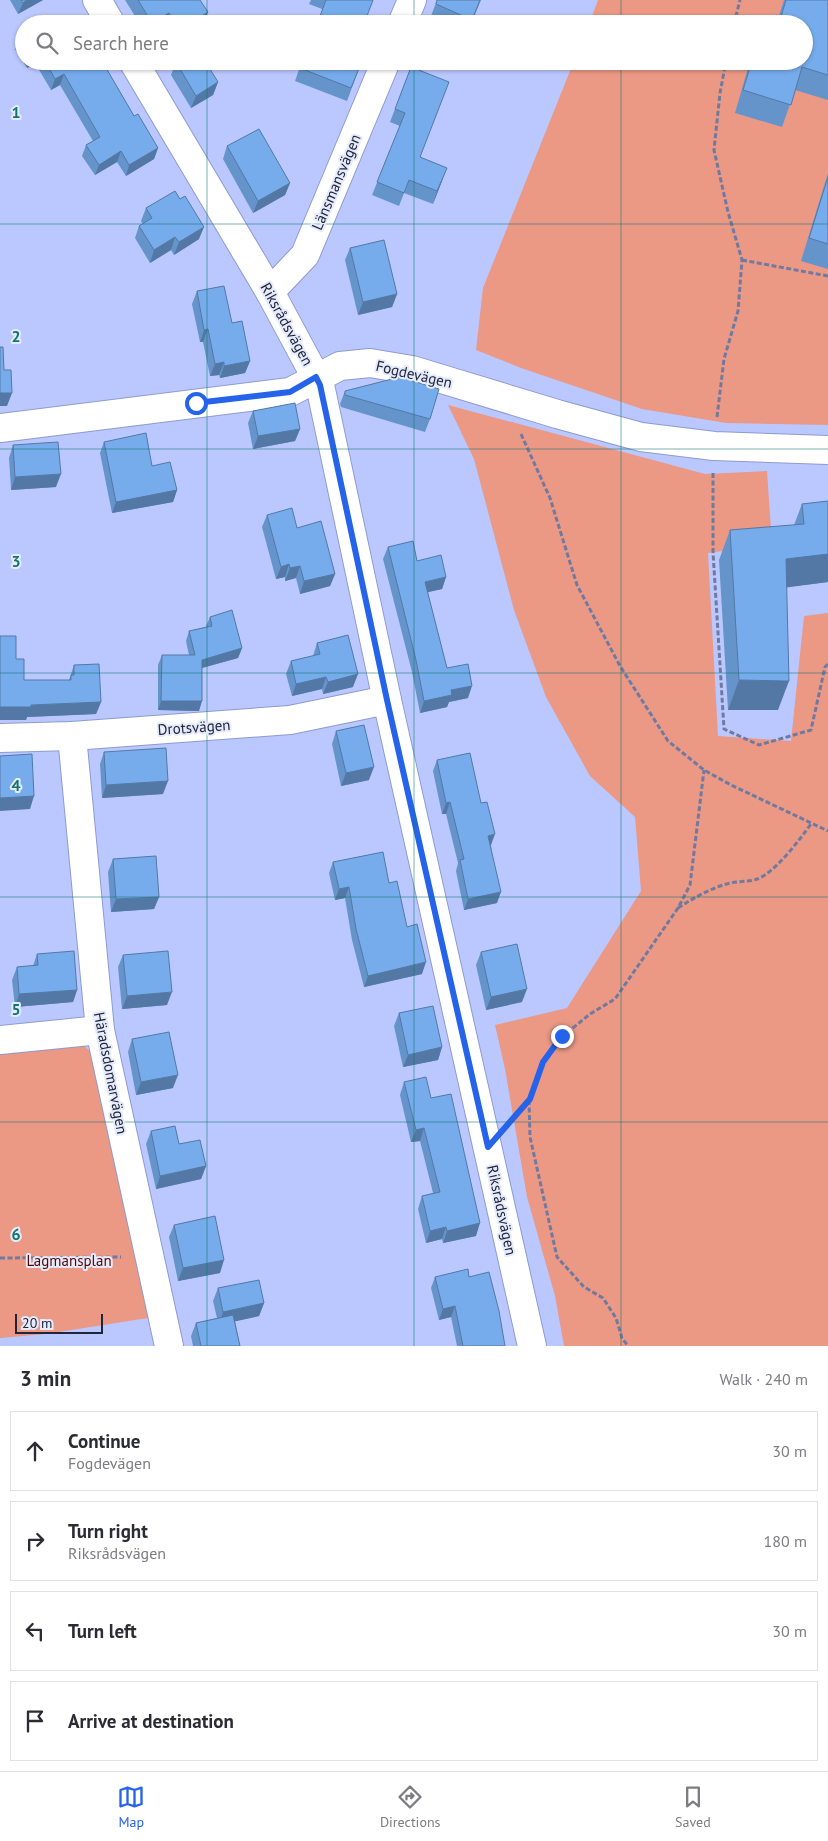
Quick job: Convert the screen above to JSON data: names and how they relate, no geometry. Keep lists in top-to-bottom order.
{
  "streets": {
    "street": [
      "Länsmansvägen",
      "Riksrådsvägen",
      "Fogdevägen",
      "Drotsvägen",
      "Häradsdomarvägen"
    ]
  },
  "crossings": [
    ["Länsmansvägen", "Riksrådsvägen"],
    ["Riksrådsvägen", "Fogdevägen"],
    ["Riksrådsvägen", "Drotsvägen"],
    ["Drotsvägen", "Häradsdomarvägen"]
  ],
  "parks": ["Lagmansplan"],
  "scale_bar": "20 m",
  "page": {
    "search": "Search here",
    "scale": "20 m",
    "heading": ["3 min", "Walk · 240 m"],
    "list": [
      ["Continue", "Fogdevägen", "30 m"],
      ["Turn right", "Riksrådsvägen", "180 m"],
      ["Turn left", "30 m"],
      "Arrive at destination"
    ],
    "nav": ["Map", "Directions", "Saved"]
  },
  "grid": {
    "rows": [
      "1",
      "2",
      "3",
      "4",
      "5",
      "6"
    ]
  }
}
